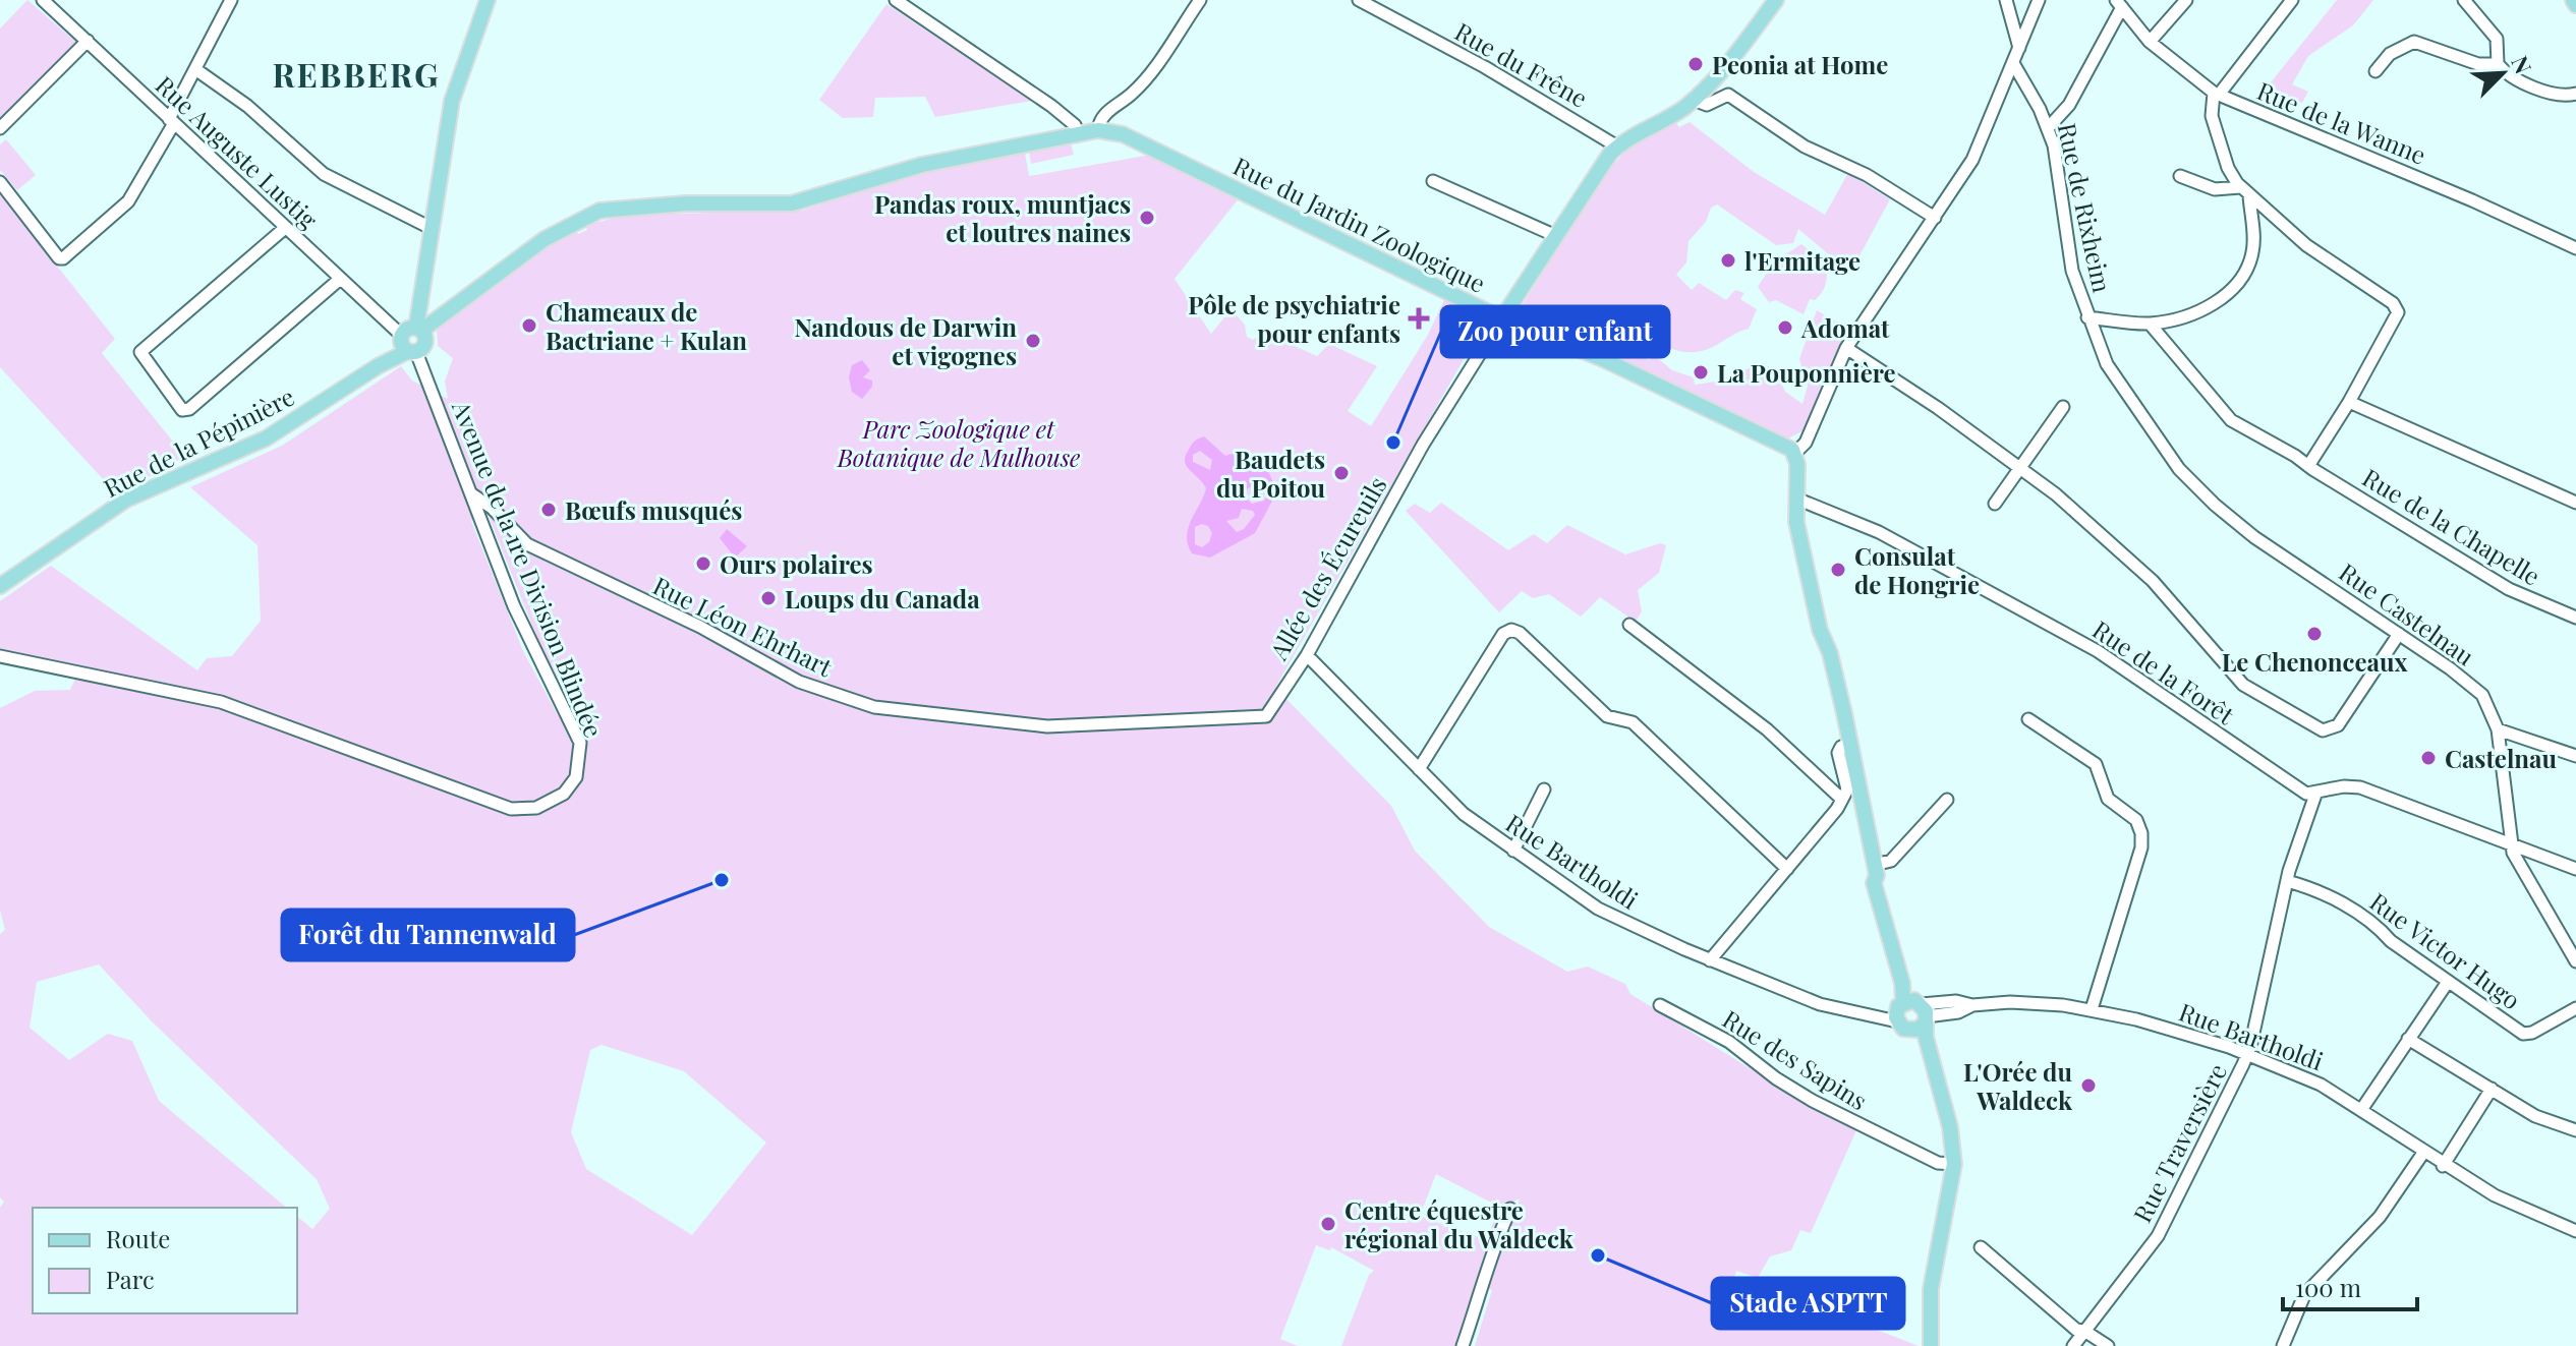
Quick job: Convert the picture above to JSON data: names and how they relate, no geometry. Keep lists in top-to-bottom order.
{
  "streets": {
    "main road": ["Rue du Jardin Zoologique", "Rue de la Pépinière"],
    "street": [
      "Rue du Frêne",
      "Rue de la Wanne",
      "Rue Auguste Lustig",
      "Rue de Rixheim",
      "Rue de la Chapelle",
      "Allée des Écureuils",
      "Avenue de la 1re Division Blindée",
      "Rue Castelnau",
      "Rue Léon Ehrhart",
      "Rue de la Forêt",
      "Rue Bartholdi",
      "Rue Victor Hugo",
      "Rue des Sapins",
      "Rue Traversière"
    ]
  },
  "crossings": [
    ["Rue Auguste Lustig", "Rue de la Pépinière"],
    ["Rue Auguste Lustig", "Avenue de la 1re Division Blindée"],
    ["Rue de Rixheim", "Rue Castelnau"],
    ["Rue du Jardin Zoologique", "Rue de la Pépinière"],
    ["Rue du Jardin Zoologique", "Allée des Écureuils"],
    ["Rue de la Pépinière", "Avenue de la 1re Division Blindée"],
    ["Allée des Écureuils", "Rue Léon Ehrhart"],
    ["Allée des Écureuils", "Rue Bartholdi"],
    ["Avenue de la 1re Division Blindée", "Rue Léon Ehrhart"],
    ["Rue de la Forêt", "Rue Traversière"],
    ["Rue Bartholdi", "Rue Traversière"],
    ["Rue Victor Hugo", "Rue Traversière"]
  ],
  "districts": ["REBBERG"],
  "parks": ["Parc Zoologique et Botanique de Mulhouse"],
  "places": {
    "other": [
      "Peonia at Home",
      "Pandas roux, muntjacs et loutres naines",
      "l'Ermitage",
      "Chameaux de Bactriane + Kulan",
      "Adomat",
      "Nandous de Darwin et vigognes",
      "La Pouponnière",
      "Zoo pour enfant",
      "Baudets du Poitou",
      "Bœufs musqués",
      "Ours polaires",
      "Consulat de Hongrie",
      "Loups du Canada",
      "Le Chenonceaux",
      "Castelnau",
      "Forêt du Tannenwald",
      "L'Orée du Waldeck",
      "Centre équestre régional du Waldeck",
      "Stade ASPTT"
    ],
    "health": ["Pôle de psychiatrie pour enfants"]
  },
  "legend": ["Route", "Parc"],
  "scale_bar": "100 m",
  "north": "top right"
}
